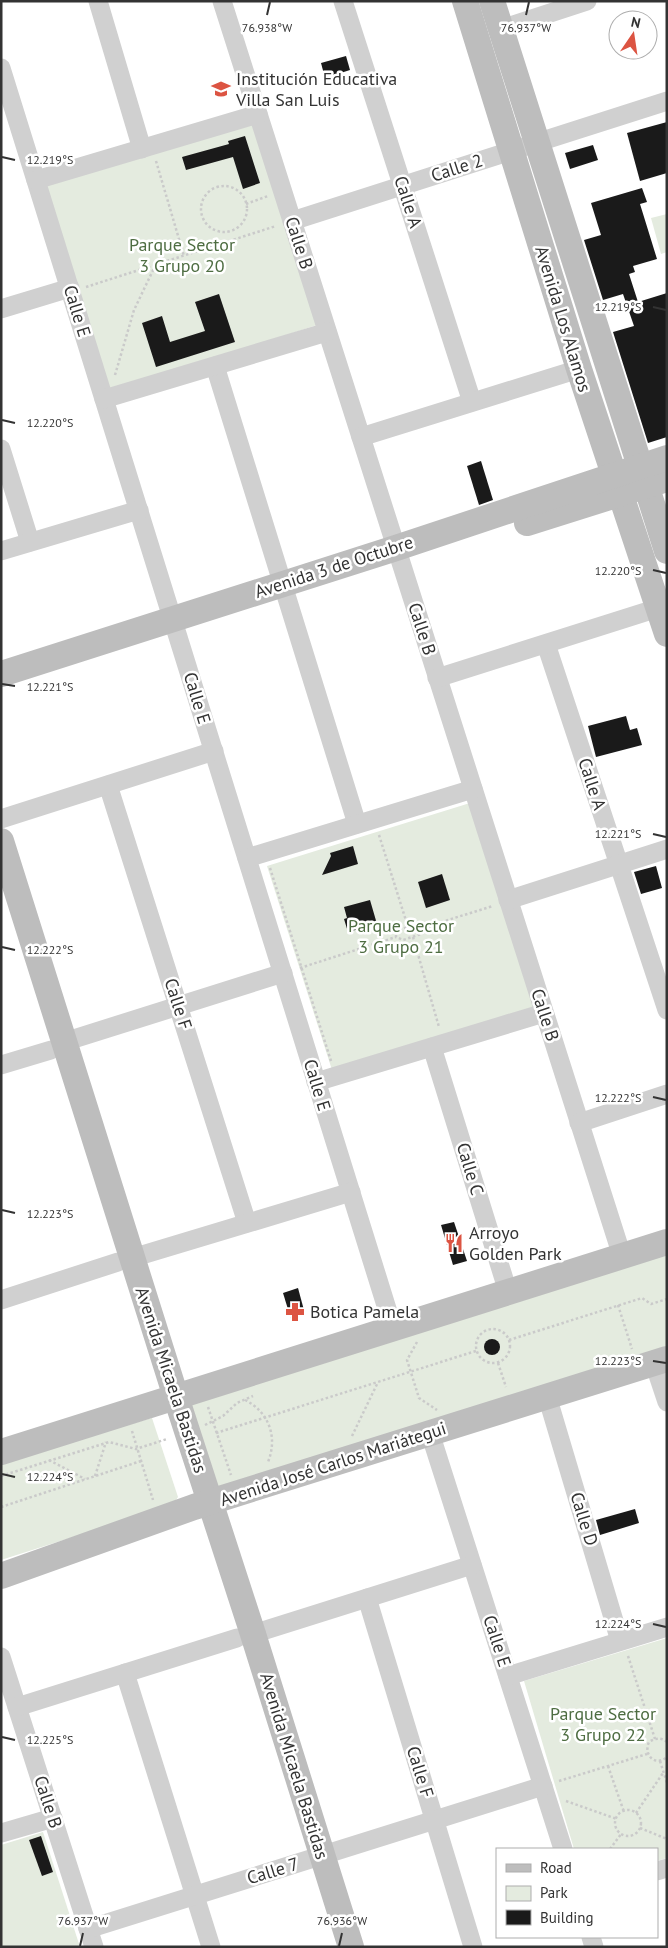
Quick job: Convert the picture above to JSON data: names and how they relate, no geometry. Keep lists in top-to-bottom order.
{
  "streets": {
    "street": [
      "Calle 2",
      "Calle A",
      "Calle B",
      "Calle E",
      "Avenida Los Alamos",
      "Avenida 3 de Octubre",
      "Calle F",
      "Calle C",
      "Avenida Micaela Bastidas",
      "Avenida José Carlos Mariátegui",
      "Calle D",
      "Calle 7"
    ]
  },
  "crossings": [
    ["Calle 2", "Calle A"],
    ["Calle 2", "Calle B"],
    ["Calle 2", "Avenida Los Alamos"],
    ["Calle B", "Avenida 3 de Octubre"],
    ["Calle B", "Calle 7"],
    ["Calle E", "Avenida 3 de Octubre"],
    ["Calle E", "Avenida José Carlos Mariátegui"],
    ["Calle E", "Calle 7"],
    ["Avenida Los Alamos", "Avenida 3 de Octubre"],
    ["Calle F", "Calle 7"],
    ["Avenida Micaela Bastidas", "Avenida José Carlos Mariátegui"],
    ["Avenida Micaela Bastidas", "Calle 7"],
    ["Avenida José Carlos Mariátegui", "Calle D"]
  ],
  "parks": ["Parque Sector 3 Grupo 20", "Parque Sector 3 Grupo 21", "Parque Sector 3 Grupo 22"],
  "places": {
    "school or university": ["Institución Educativa Villa San Luis"],
    "restaurant": ["Arroyo Golden Park"],
    "pharmacy": ["Botica Pamela"]
  },
  "legend": ["Road", "Park", "Building"],
  "north": "top",
  "coordinates": [
    "76.938°W",
    "76.937°W",
    "12.219°S",
    "12.220°S",
    "12.221°S",
    "12.222°S",
    "12.223°S",
    "12.224°S",
    "12.225°S",
    "76.936°W"
  ]
}
